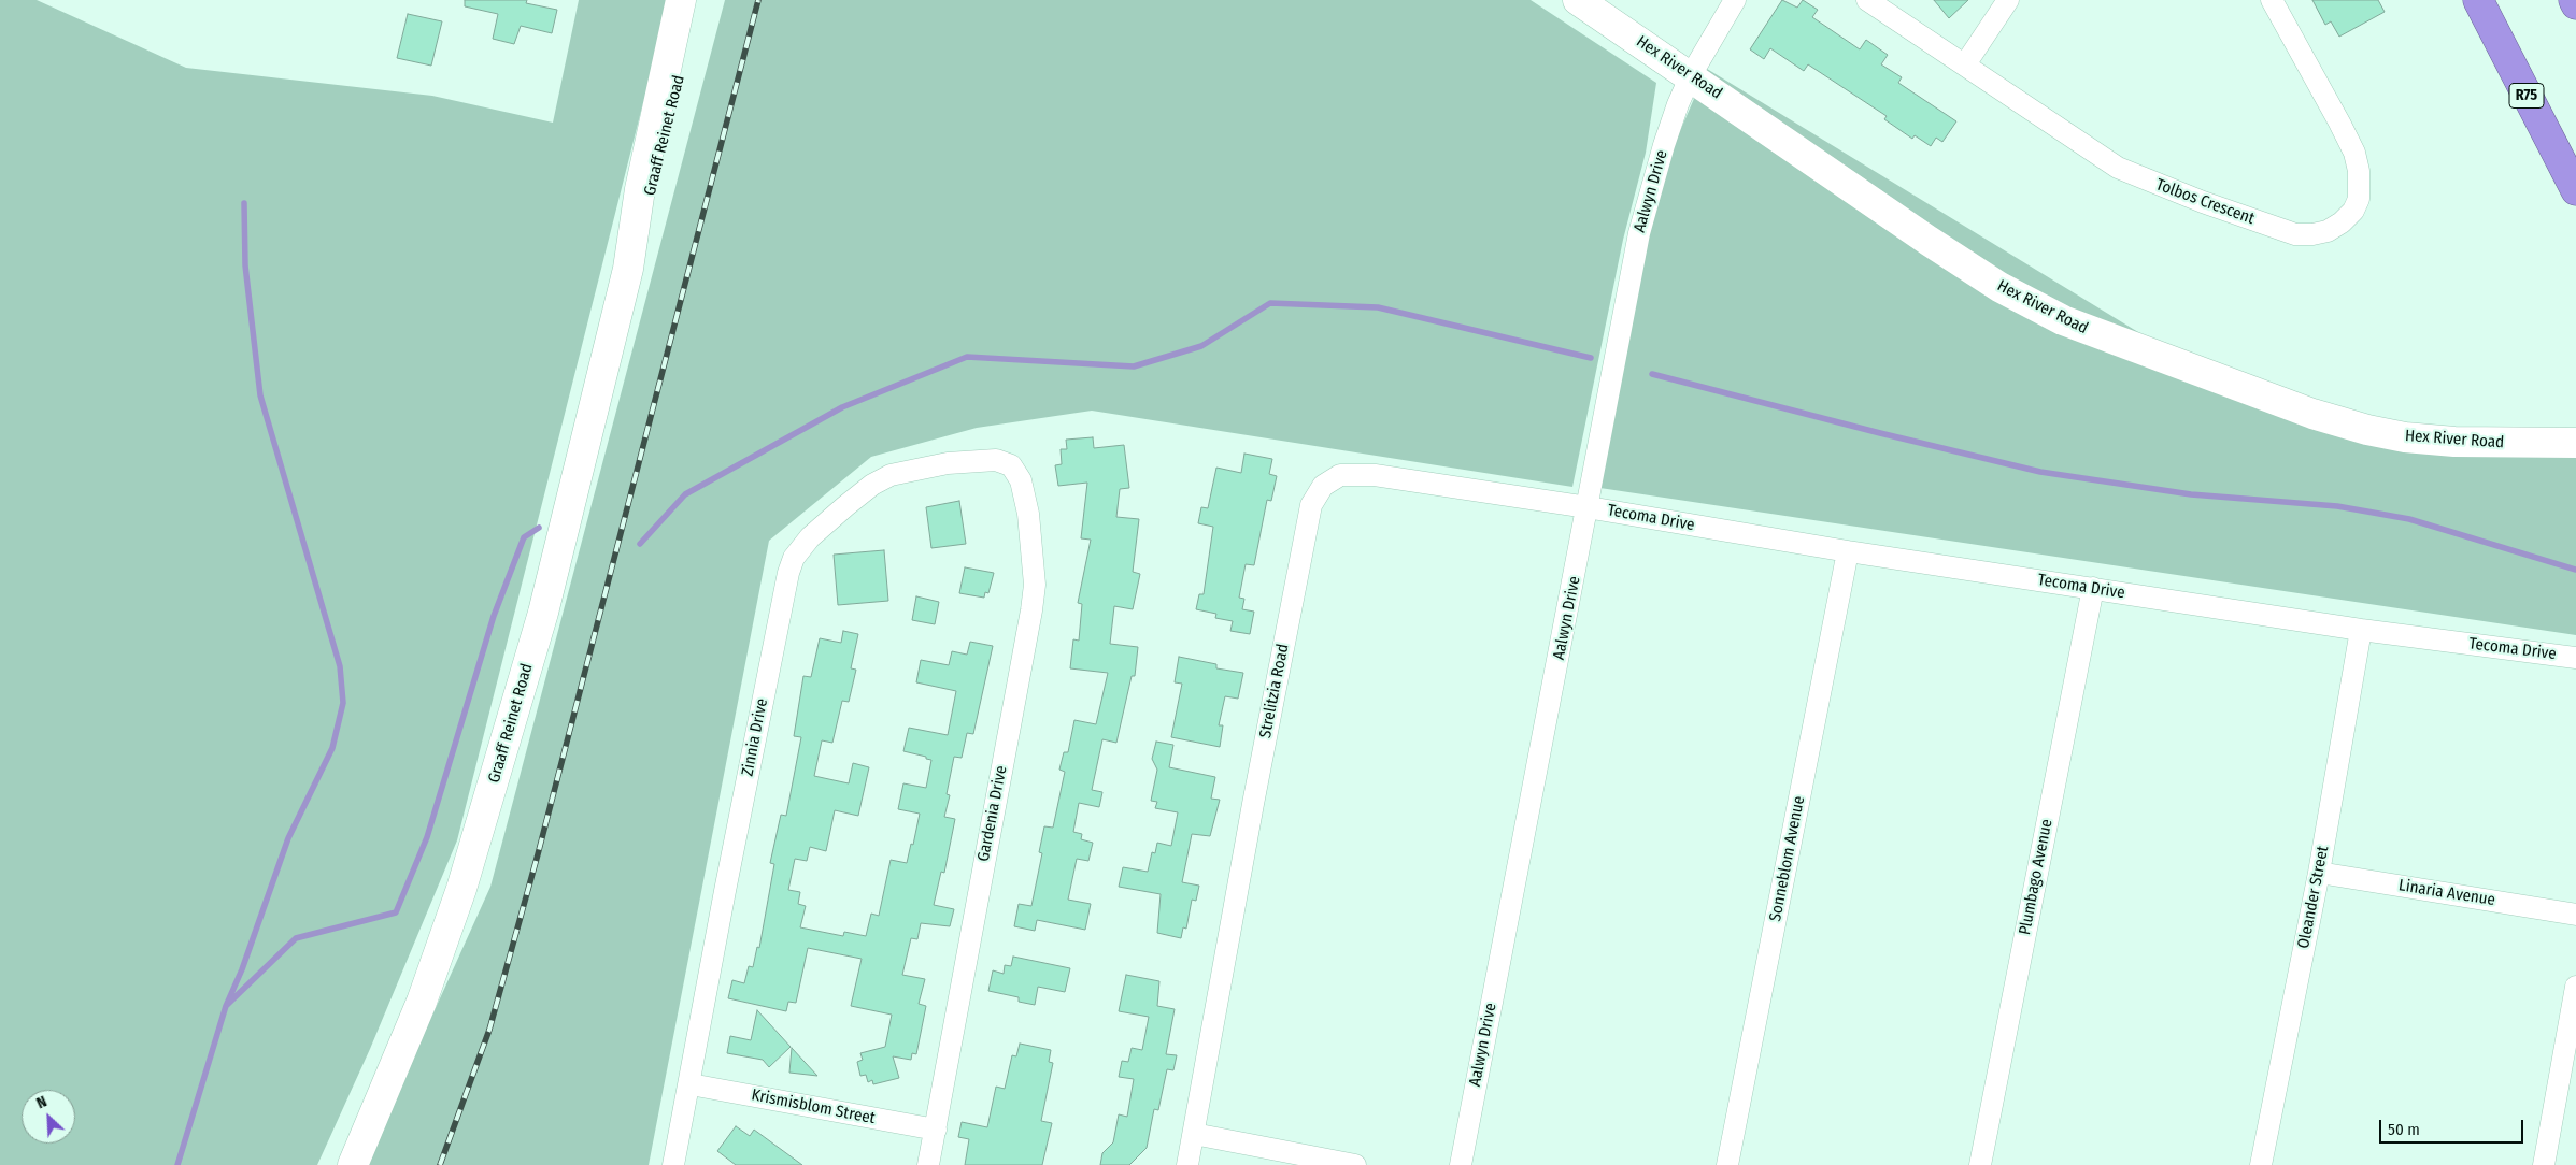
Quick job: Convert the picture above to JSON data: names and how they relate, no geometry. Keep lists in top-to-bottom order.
{
  "streets": {
    "highway": ["R75"],
    "main road": ["Hex River Road", "Graaff Reinet Road"],
    "street": [
      "Aalwyn Drive",
      "Tolbos Crescent",
      "Tecoma Drive",
      "Strelitzia Road",
      "Zinnia Drive",
      "Gardenia Drive",
      "Sonneblom Avenue",
      "Plumbago Avenue",
      "Linaria Avenue",
      "Oleander Street",
      "Krismisblom Street"
    ]
  },
  "crossings": [
    ["Hex River Road", "Aalwyn Drive"],
    ["Aalwyn Drive", "Tecoma Drive"],
    ["Aalwyn Drive", "Strelitzia Road"],
    ["Tecoma Drive", "Strelitzia Road"],
    ["Tecoma Drive", "Sonneblom Avenue"],
    ["Tecoma Drive", "Plumbago Avenue"],
    ["Tecoma Drive", "Oleander Street"],
    ["Zinnia Drive", "Gardenia Drive"],
    ["Zinnia Drive", "Krismisblom Street"],
    ["Gardenia Drive", "Krismisblom Street"],
    ["Linaria Avenue", "Oleander Street"]
  ],
  "scale_bar": "50 m",
  "north": "top left"
}
